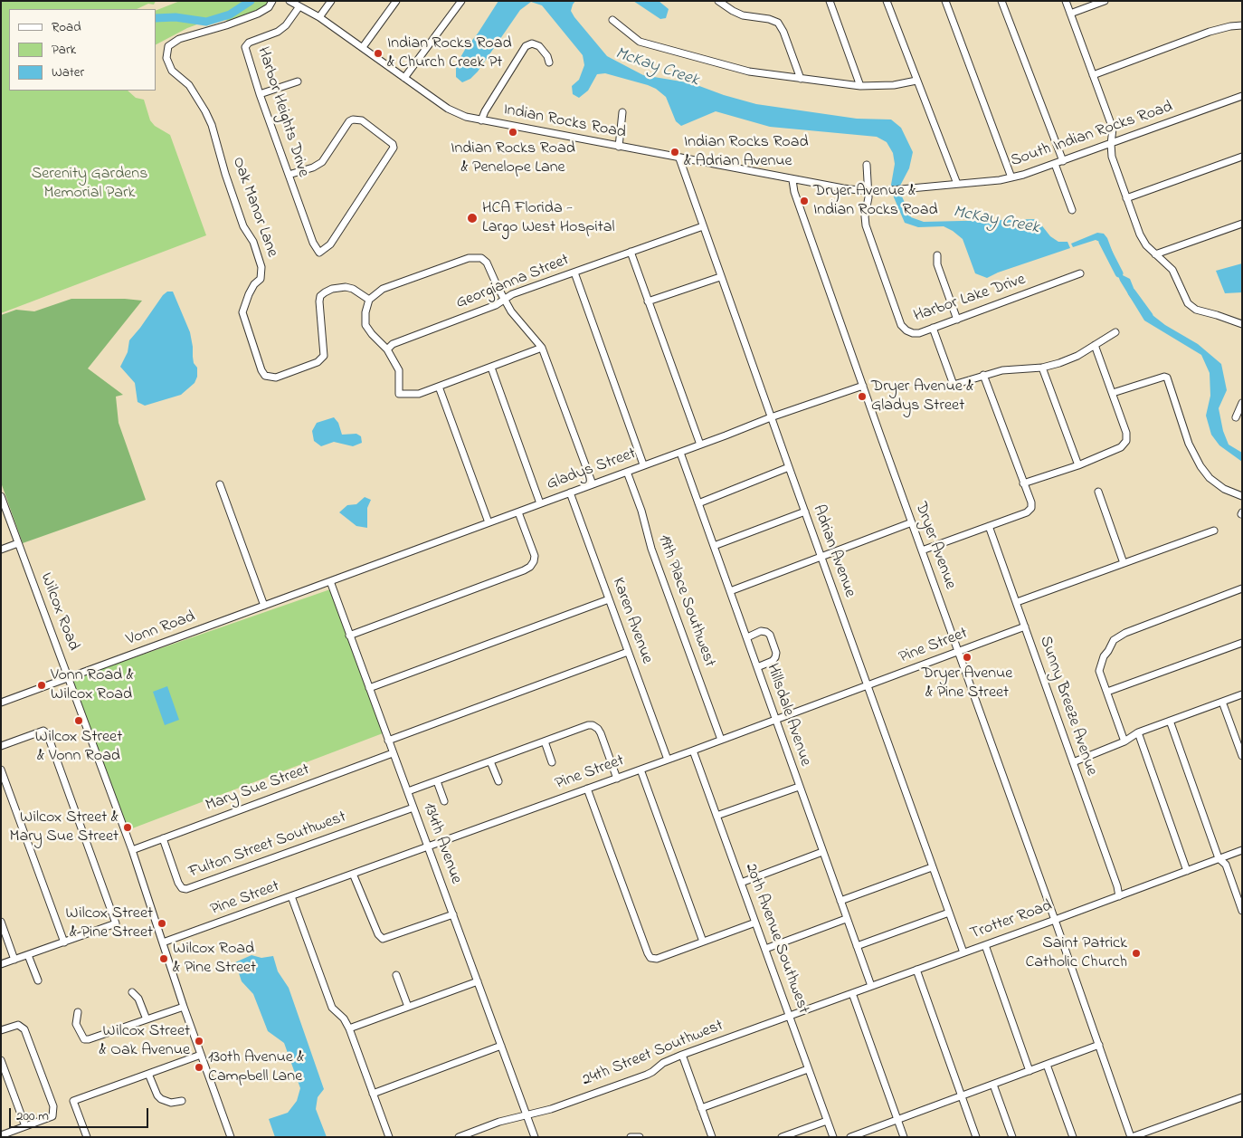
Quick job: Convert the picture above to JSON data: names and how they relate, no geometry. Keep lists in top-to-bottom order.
{
  "streets": {
    "street": [
      "Harbor Heights Drive",
      "Indian Rocks Road",
      "South Indian Rocks Road",
      "Oak Manor Lane",
      "Georgianna Street",
      "Harbor Lake Drive",
      "Gladys Street",
      "Dryer Avenue",
      "Adrian Avenue",
      "19th Place Southwest",
      "Wilcox Road",
      "Karen Avenue",
      "Vonn Road",
      "Pine Street",
      "Sunny Breeze Avenue",
      "Hillsdale Avenue",
      "Mary Sue Street",
      "134th Avenue",
      "Fulton Street Southwest",
      "Trotter Road",
      "20th Avenue Southwest",
      "24th Street Southwest"
    ]
  },
  "crossings": [
    ["Harbor Heights Drive", "Indian Rocks Road"],
    ["Indian Rocks Road", "South Indian Rocks Road"],
    ["Indian Rocks Road", "Harbor Lake Drive"],
    ["Indian Rocks Road", "Dryer Avenue"],
    ["Indian Rocks Road", "Adrian Avenue"],
    ["South Indian Rocks Road", "Harbor Lake Drive"],
    ["Georgianna Street", "Adrian Avenue"],
    ["Gladys Street", "Dryer Avenue"],
    ["Gladys Street", "Adrian Avenue"],
    ["Gladys Street", "19th Place Southwest"],
    ["Gladys Street", "Karen Avenue"],
    ["Gladys Street", "Vonn Road"],
    ["Gladys Street", "Hillsdale Avenue"],
    ["Gladys Street", "134th Avenue"],
    ["Dryer Avenue", "Pine Street"],
    ["Dryer Avenue", "Trotter Road"],
    ["Adrian Avenue", "Pine Street"],
    ["Adrian Avenue", "Trotter Road"],
    ["19th Place Southwest", "Pine Street"],
    ["Wilcox Road", "Vonn Road"],
    ["Wilcox Road", "Pine Street"],
    ["Wilcox Road", "Mary Sue Street"],
    ["Karen Avenue", "Pine Street"],
    ["Vonn Road", "134th Avenue"],
    ["Pine Street", "Sunny Breeze Avenue"],
    ["Pine Street", "Hillsdale Avenue"],
    ["Pine Street", "134th Avenue"],
    ["Pine Street", "20th Avenue Southwest"],
    ["Sunny Breeze Avenue", "Trotter Road"],
    ["Hillsdale Avenue", "Trotter Road"],
    ["Mary Sue Street", "134th Avenue"],
    ["Mary Sue Street", "Fulton Street Southwest"],
    ["134th Avenue", "Fulton Street Southwest"],
    ["134th Avenue", "24th Street Southwest"],
    ["Trotter Road", "20th Avenue Southwest"],
    ["Trotter Road", "24th Street Southwest"],
    ["20th Avenue Southwest", "24th Street Southwest"]
  ],
  "water": ["McKay Creek"],
  "parks": ["Serenity Gardens Memorial Park"],
  "places": [
    "Indian Rocks Road & Church Creek Pt",
    "Indian Rocks Road & Penelope Lane",
    "Indian Rocks Road & Adrian Avenue",
    "Dryer Avenue & Indian Rocks Road",
    "HCA Florida - Largo West Hospital",
    "Dryer Avenue & Gladys Street",
    "Dryer Avenue & Pine Street",
    "Vonn Road & Wilcox Road",
    "Wilcox Street & Vonn Road",
    "Wilcox Street & Mary Sue Street",
    "Wilcox Street & Pine Street",
    "Saint Patrick Catholic Church",
    "Wilcox Road & Pine Street",
    "Wilcox Street & Oak Avenue",
    "130th Avenue & Campbell Lane"
  ],
  "legend": ["Road", "Park", "Water"],
  "scale_bar": "200 m"
}
